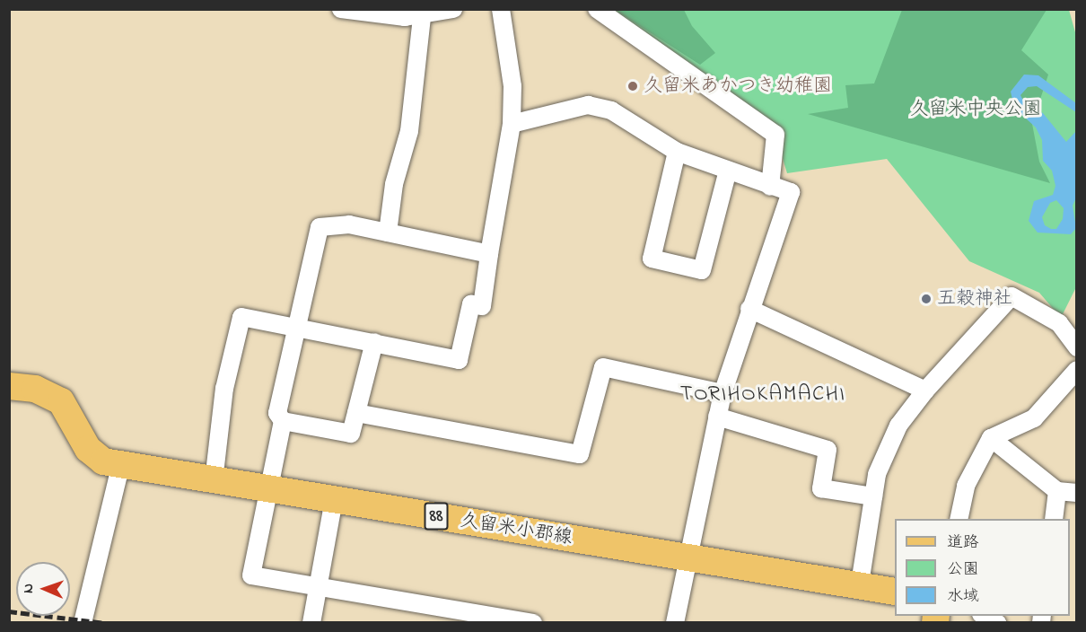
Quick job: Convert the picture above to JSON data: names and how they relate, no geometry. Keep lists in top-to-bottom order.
{
  "streets": {
    "main road": ["88", "久留米小郡線"]
  },
  "districts": ["TORIHOKAMACHI"],
  "parks": ["久留米中央公園"],
  "places": ["久留米あかつき幼稚園", "五穀神社"],
  "legend": ["道路", "公園", "水域"],
  "north": "left"
}
